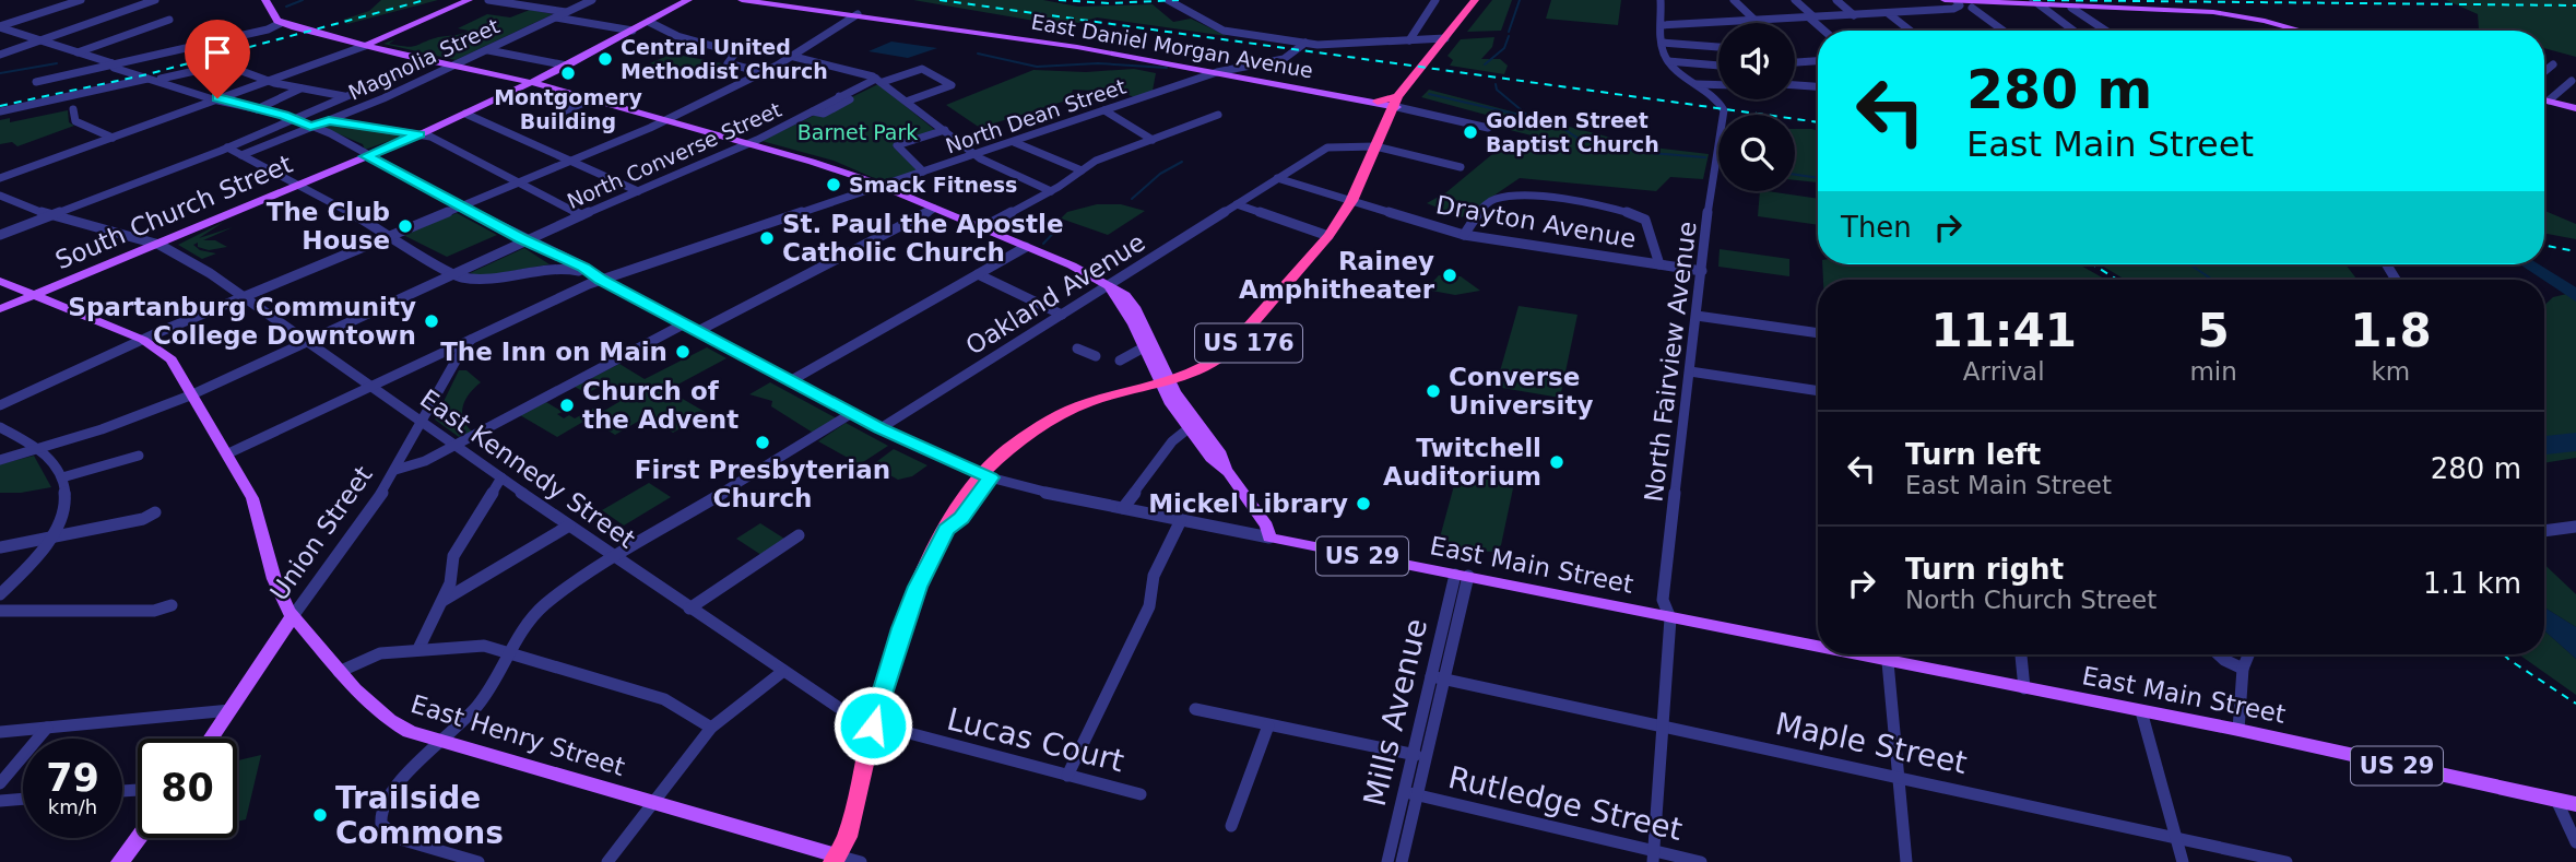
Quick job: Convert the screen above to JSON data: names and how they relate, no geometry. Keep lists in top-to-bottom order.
{
  "streets": {
    "highway": ["US 176"],
    "main road": [
      "East Daniel Morgan Avenue",
      "South Church Street",
      "Union Street",
      "US 29",
      "East Main Street",
      "East Henry Street"
    ],
    "street": [
      "Magnolia Street",
      "North Dean Street",
      "North Converse Street",
      "Drayton Avenue",
      "Oakland Avenue",
      "North Fairview Avenue",
      "East Kennedy Street",
      "Mills Avenue",
      "Lucas Court",
      "Maple Street",
      "Rutledge Street"
    ]
  },
  "crossings": [
    ["East Daniel Morgan Avenue", "North Dean Street"],
    ["Magnolia Street", "East Main Street"],
    ["North Dean Street", "Union Street"],
    ["North Dean Street", "East Main Street"],
    ["North Converse Street", "East Kennedy Street"],
    ["North Converse Street", "East Main Street"],
    ["North Converse Street", "East Henry Street"],
    ["South Church Street", "East Kennedy Street"],
    ["South Church Street", "East Main Street"],
    ["South Church Street", "East Henry Street"],
    ["Drayton Avenue", "Oakland Avenue"],
    ["Drayton Avenue", "US 176"],
    ["Drayton Avenue", "North Fairview Avenue"],
    ["Oakland Avenue", "US 176"],
    ["Oakland Avenue", "East Main Street"],
    ["US 176", "East Kennedy Street"],
    ["US 176", "East Main Street"],
    ["US 176", "East Henry Street"],
    ["US 176", "Lucas Court"],
    ["North Fairview Avenue", "East Main Street"],
    ["North Fairview Avenue", "Maple Street"],
    ["North Fairview Avenue", "Rutledge Street"],
    ["East Kennedy Street", "Union Street"],
    ["East Kennedy Street", "Lucas Court"],
    ["Union Street", "East Henry Street"],
    ["East Main Street", "Mills Avenue"],
    ["Mills Avenue", "Maple Street"],
    ["Mills Avenue", "Rutledge Street"]
  ],
  "parks": ["Barnet Park"],
  "places": [
    "Central United Methodist Church",
    "Montgomery Building",
    "Golden Street Baptist Church",
    "Smack Fitness",
    "The Club House",
    "St. Paul the Apostle Catholic Church",
    "Rainey Amphitheater",
    "Spartanburg Community College Downtown",
    "The Inn on Main",
    "Converse University",
    "Church of the Advent",
    "First Presbyterian Church",
    "Twitchell Auditorium",
    "Mickel Library",
    "Trailside Commons"
  ],
  "page": {
    "turn": ["280 m", "East Main Street"],
    "then": "Then",
    "eta": [
      "11:41",
      "Arrival",
      "5",
      "min",
      "1.8",
      "km"
    ],
    "list": [
      {
        "name": "Turn left",
        "note": "East Main Street",
        "value": "280 m"
      },
      {
        "name": "Turn right",
        "note": "North Church Street",
        "value": "1.1 km"
      }
    ],
    "speed": "79 km/h",
    "limit": "80"
  }
}
